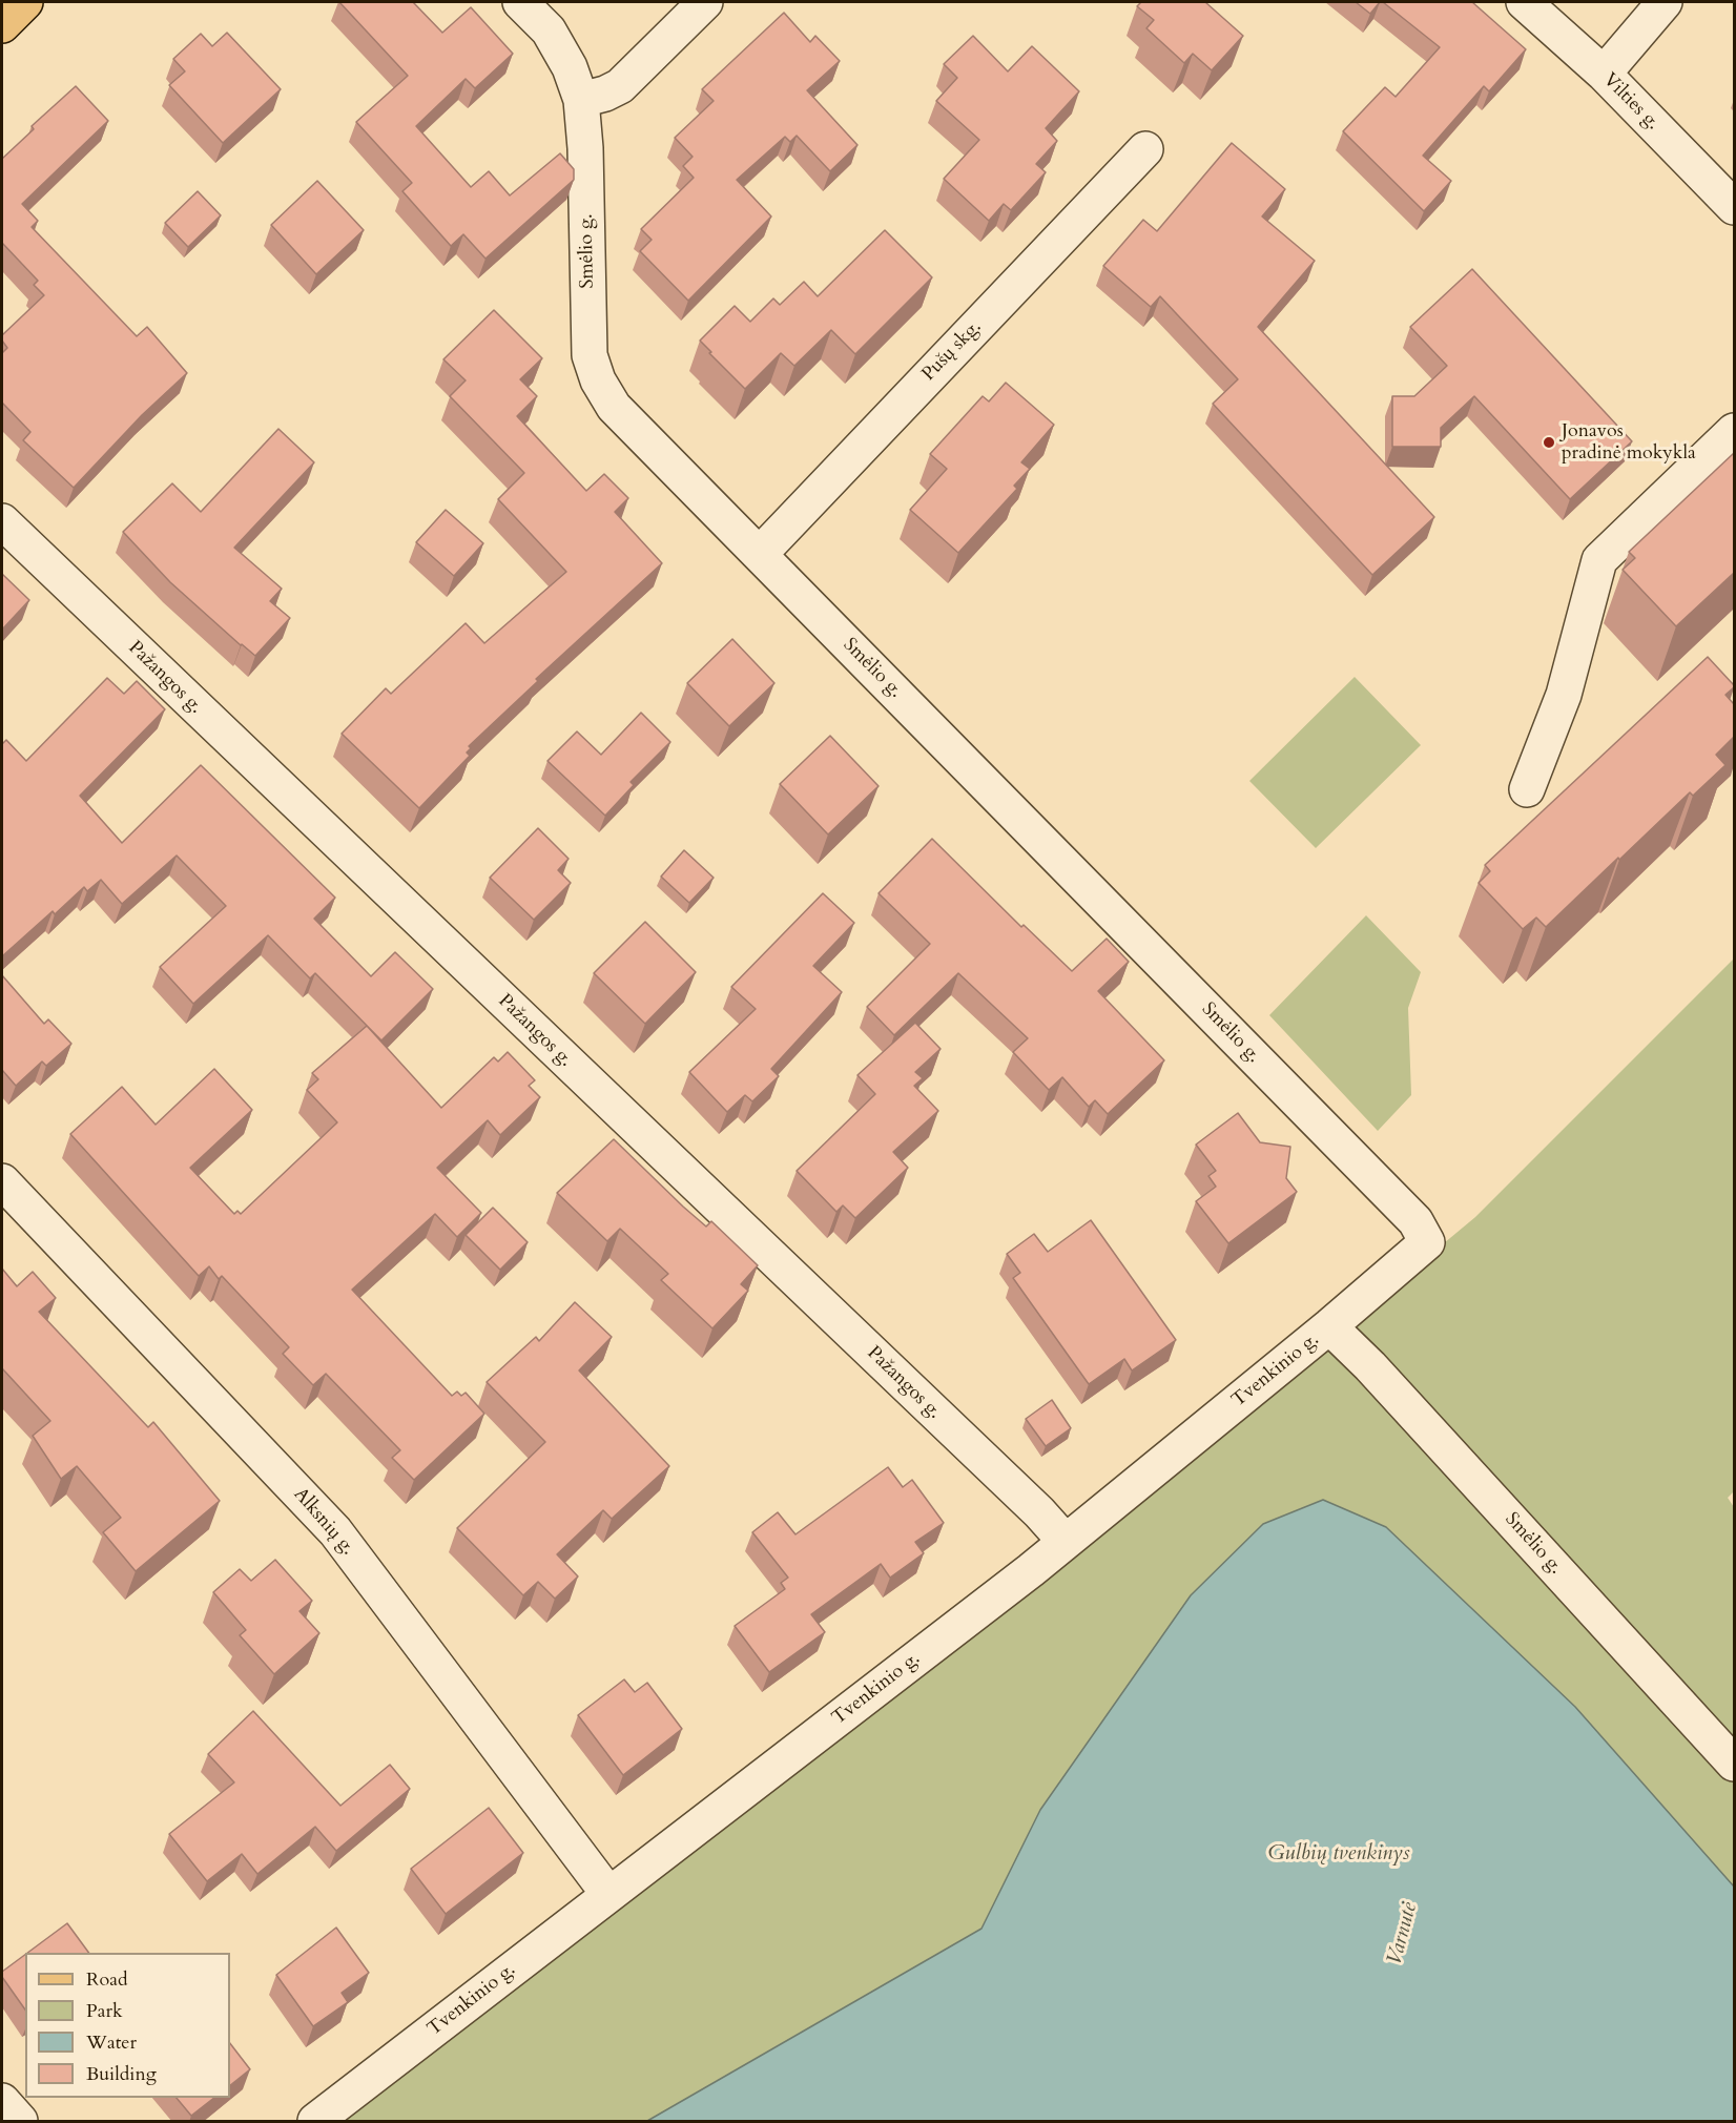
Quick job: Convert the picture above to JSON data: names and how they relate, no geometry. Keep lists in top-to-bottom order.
{
  "streets": {
    "street": [
      "Vilties g.",
      "Smėlio g.",
      "Pušų skg.",
      "Pažangos g.",
      "Tvenkinio g.",
      "Alksnių g."
    ]
  },
  "crossings": [
    ["Smėlio g.", "Pušų skg."],
    ["Smėlio g.", "Tvenkinio g."],
    ["Pažangos g.", "Tvenkinio g."],
    ["Tvenkinio g.", "Alksnių g."]
  ],
  "water": ["Gulbių tvenkinys", "Varnutė"],
  "places": ["Jonavos pradinė mokykla"],
  "legend": [
    "Road",
    "Park",
    "Water",
    "Building"
  ]
}
